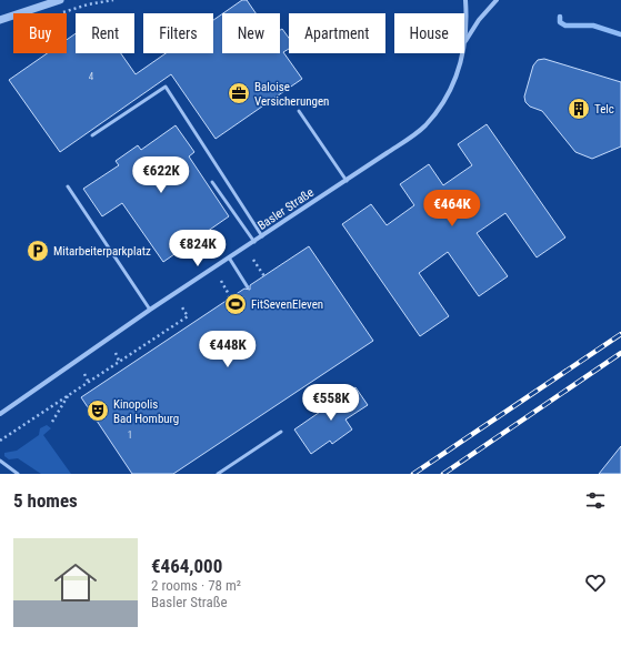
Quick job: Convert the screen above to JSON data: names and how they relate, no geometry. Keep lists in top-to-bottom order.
{
  "streets": {
    "street": ["Basler Straße"]
  },
  "places": {
    "office": ["Baloise Versicherungen"],
    "building": ["Telc"],
    "parking": ["Mitarbeiterparkplatz"],
    "sports": ["FitSevenEleven"],
    "theatre": ["Kinopolis Bad Homburg"]
  },
  "house_numbers": ["4", "1"],
  "page": {
    "chip": [
      "Buy",
      "Rent",
      "Filters",
      "New",
      "Apartment",
      "House"
    ],
    "price": [
      "€622K",
      "€464K",
      "€824K",
      "€448K",
      "€558K"
    ],
    "heading": "5 homes",
    "list": [
      {
        "name": "€464,000",
        "note": "2 rooms · 78 m² · Basler Straße"
      }
    ]
  }
}
